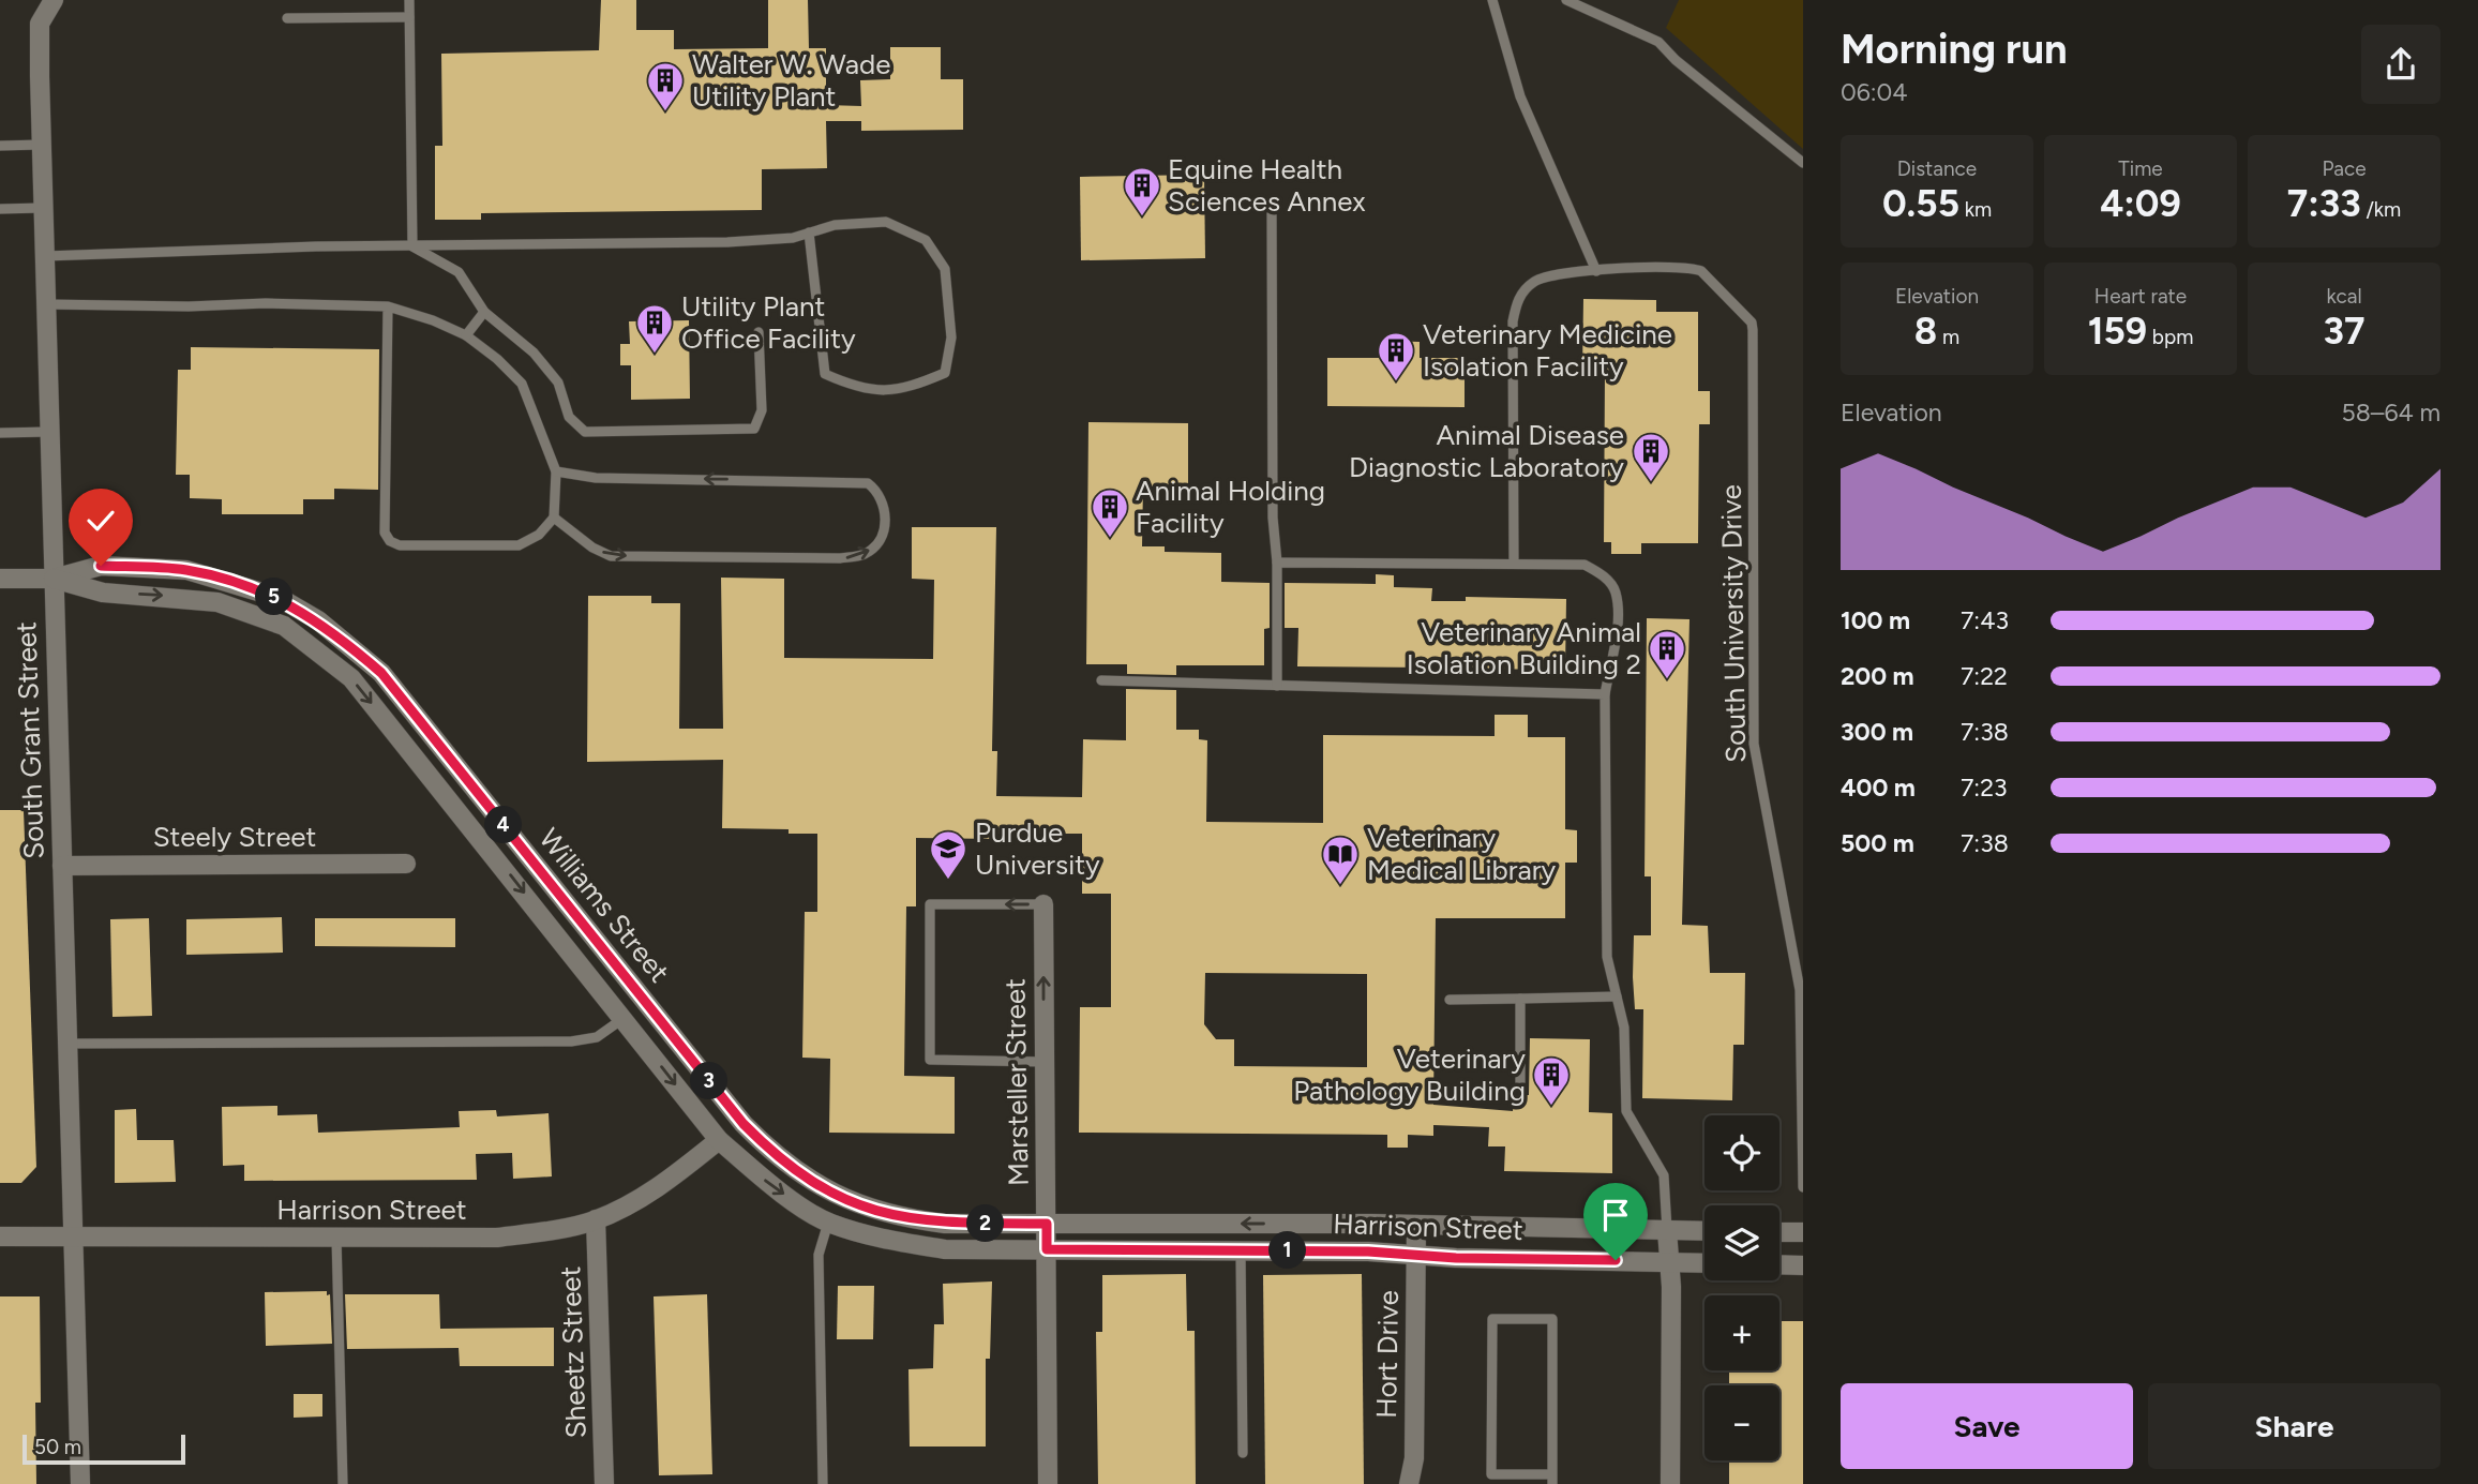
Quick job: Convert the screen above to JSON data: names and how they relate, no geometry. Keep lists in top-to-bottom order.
{
  "streets": {
    "main road": [
      "South Grant Street",
      "Steely Street",
      "Williams Street",
      "Marsteller Street",
      "Harrison Street",
      "Sheetz Street",
      "Hort Drive"
    ],
    "lane": ["South University Drive"]
  },
  "crossings": [
    ["South Grant Street", "Steely Street"],
    ["South Grant Street", "Williams Street"],
    ["South Grant Street", "Harrison Street"],
    ["Williams Street", "Marsteller Street"],
    ["Williams Street", "Harrison Street"],
    ["Marsteller Street", "Harrison Street"],
    ["Harrison Street", "Sheetz Street"],
    ["Harrison Street", "Hort Drive"]
  ],
  "places": {
    "building": [
      "Walter W. Wade Utility Plant",
      "Equine Health Sciences Annex",
      "Utility Plant Office Facility",
      "Veterinary Medicine Isolation Facility",
      "Animal Disease Diagnostic Laboratory",
      "Animal Holding Facility",
      "Veterinary Animal Isolation Building 2",
      "Veterinary Pathology Building"
    ],
    "school or university": ["Purdue University"],
    "library": ["Veterinary Medical Library"]
  },
  "scale_bar": "50 m",
  "page": {
    "heading": ["Morning run", "06:04"],
    "stats": [
      ["Distance", "0.55 km"],
      ["Time", "4:09"],
      ["Pace", "7:33 /km"],
      ["Elevation", "8 m"],
      ["Heart rate", "159 bpm"],
      ["kcal", "37"]
    ],
    "chart": ["Elevation", "58–64 m"],
    "pins": [
      "5",
      "4",
      "3",
      "2",
      "1"
    ],
    "list": [
      {
        "name": "100 m",
        "note": "7:43"
      },
      {
        "name": "200 m",
        "note": "7:22"
      },
      {
        "name": "300 m",
        "note": "7:38"
      },
      {
        "name": "400 m",
        "note": "7:23"
      },
      {
        "name": "500 m",
        "note": "7:38"
      }
    ],
    "map_buttons": ["+", "−"],
    "buttons": ["Save", "Share"],
    "scale": "50 m"
  }
}
